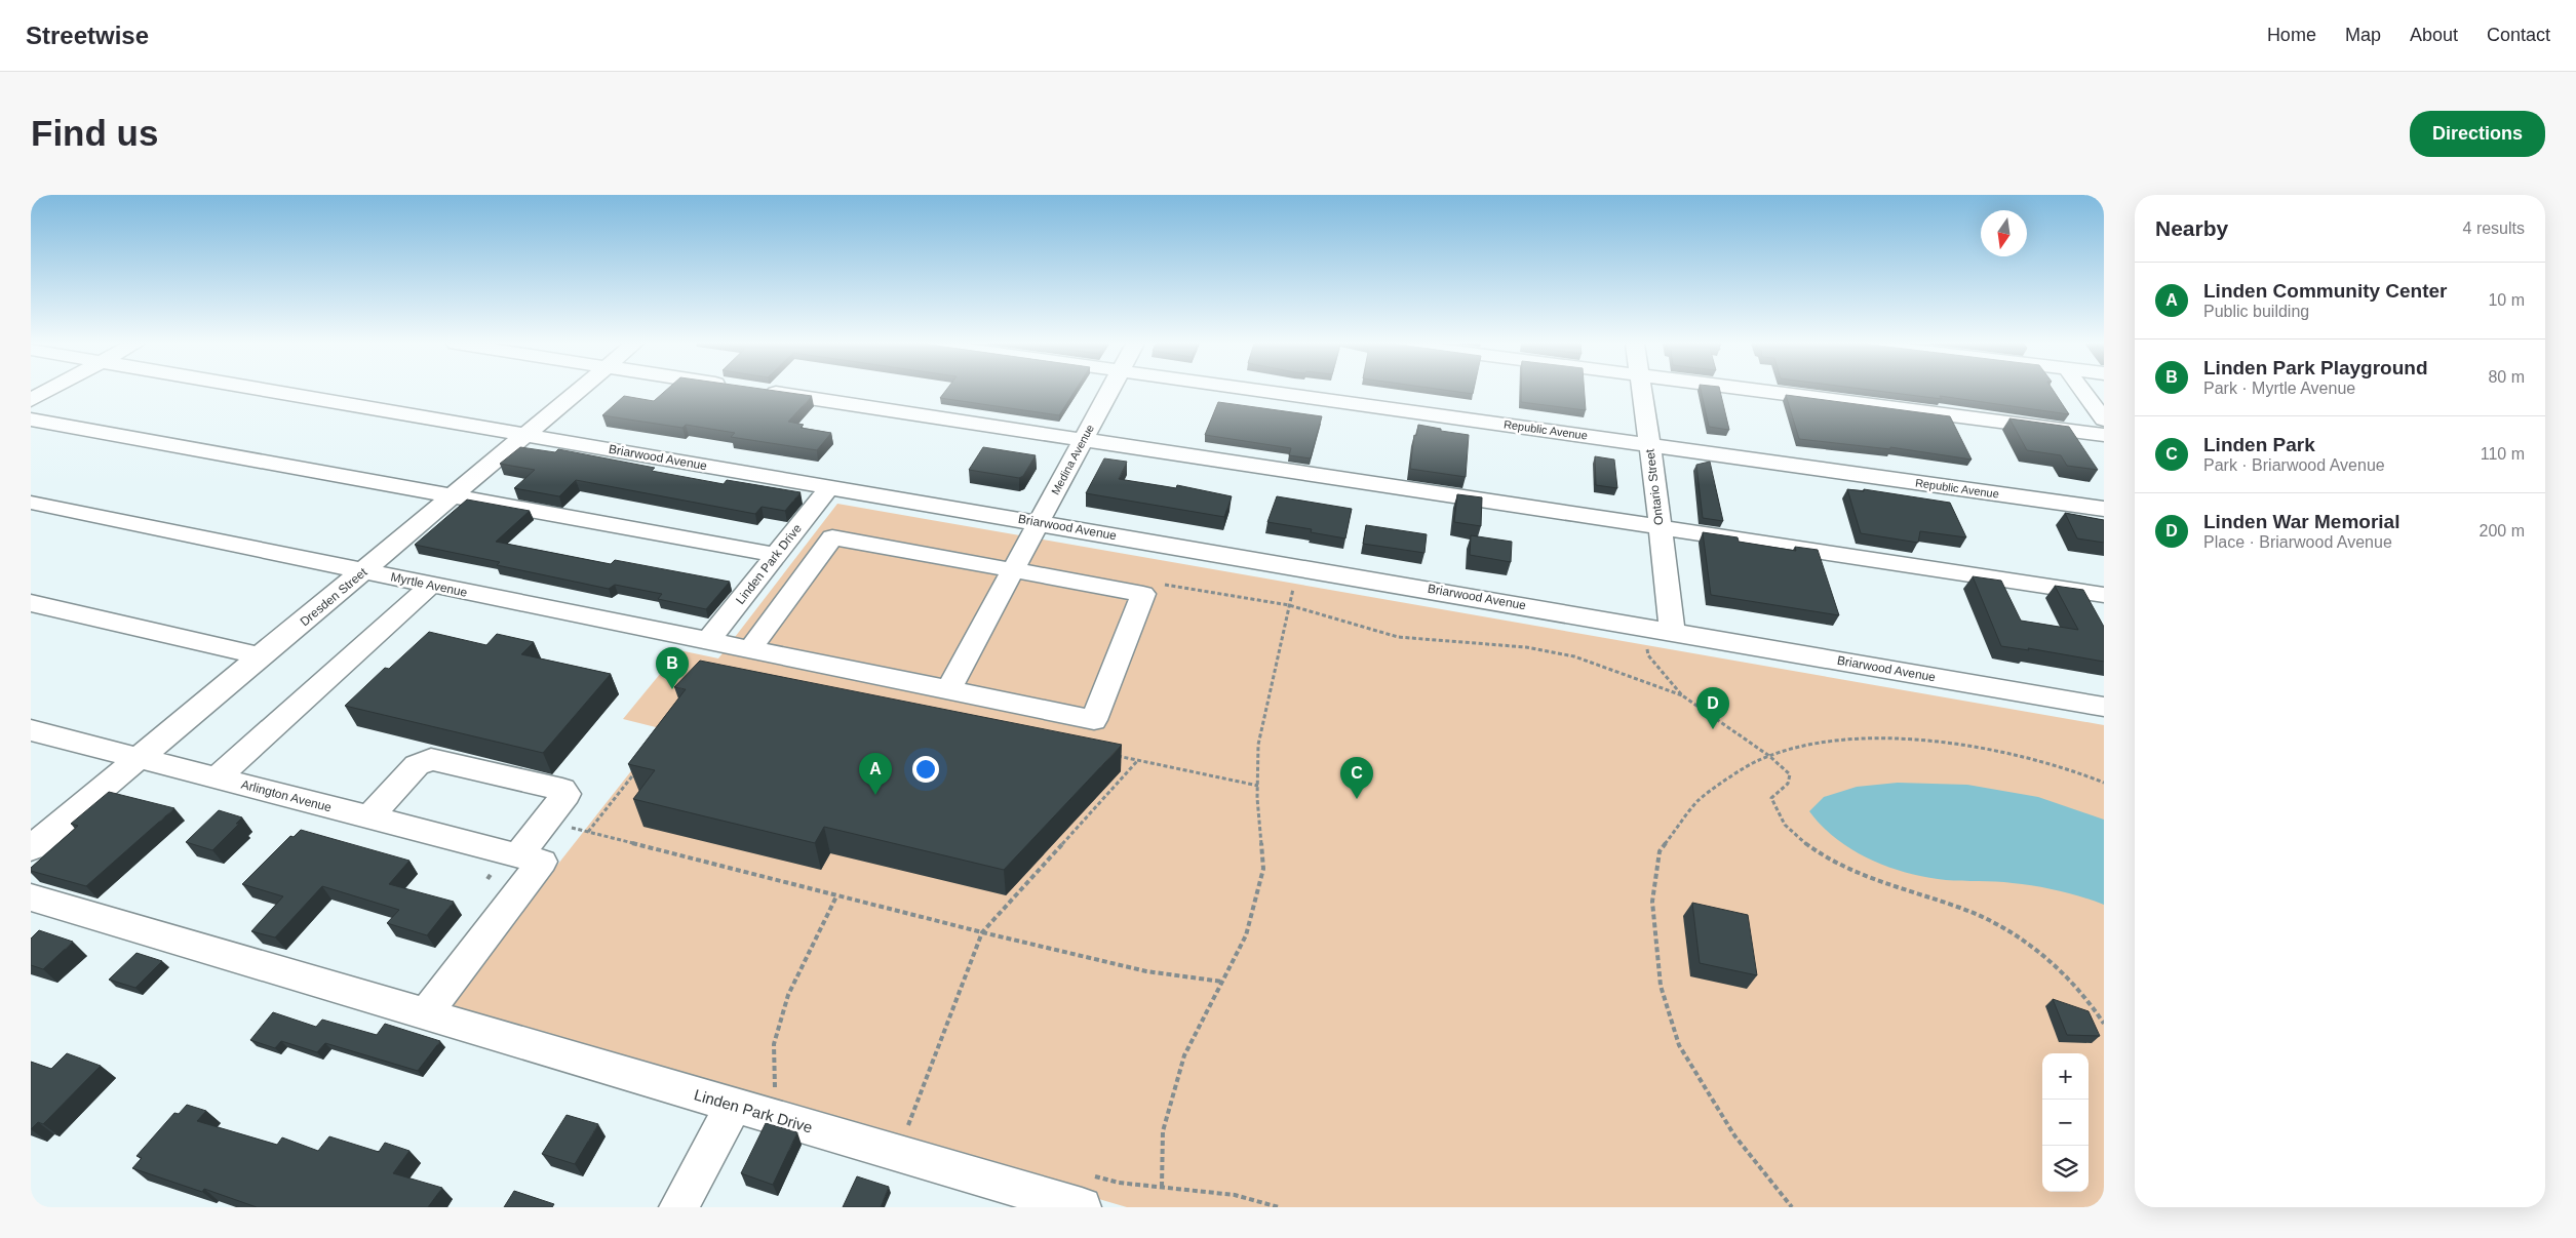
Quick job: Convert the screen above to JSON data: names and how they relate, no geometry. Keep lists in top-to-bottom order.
{
  "streets": {
    "street": [
      "Republic Avenue",
      "Briarwood Avenue",
      "Medina Avenue",
      "Ontario Street",
      "Linden Park Drive",
      "Myrtle Avenue",
      "Dresden Street",
      "Arlington Avenue"
    ]
  },
  "crossings": [
    ["Republic Avenue", "Ontario Street"],
    ["Briarwood Avenue", "Medina Avenue"],
    ["Briarwood Avenue", "Ontario Street"],
    ["Briarwood Avenue", "Linden Park Drive"],
    ["Briarwood Avenue", "Dresden Street"],
    ["Medina Avenue", "Myrtle Avenue"],
    ["Linden Park Drive", "Myrtle Avenue"],
    ["Myrtle Avenue", "Dresden Street"],
    ["Dresden Street", "Arlington Avenue"]
  ],
  "north": "bottom",
  "page": {
    "header": "Streetwise",
    "nav": [
      "Home",
      "Map",
      "About",
      "Contact"
    ],
    "buttons": "Directions",
    "title": "Find us",
    "heading": ["Nearby", "4 results"],
    "list": [
      {
        "mark": "A",
        "name": "Linden Community Center",
        "note": "Public building",
        "value": "10 m"
      },
      {
        "mark": "B",
        "name": "Linden Park Playground",
        "note": "Park · Myrtle Avenue",
        "value": "80 m"
      },
      {
        "mark": "C",
        "name": "Linden Park",
        "note": "Park · Briarwood Avenue",
        "value": "110 m"
      },
      {
        "mark": "D",
        "name": "Linden War Memorial",
        "note": "Place · Briarwood Avenue",
        "value": "200 m"
      }
    ],
    "pins": [
      "B",
      "D",
      "A",
      "C"
    ],
    "map_buttons": ["+", "−"]
  }
}
